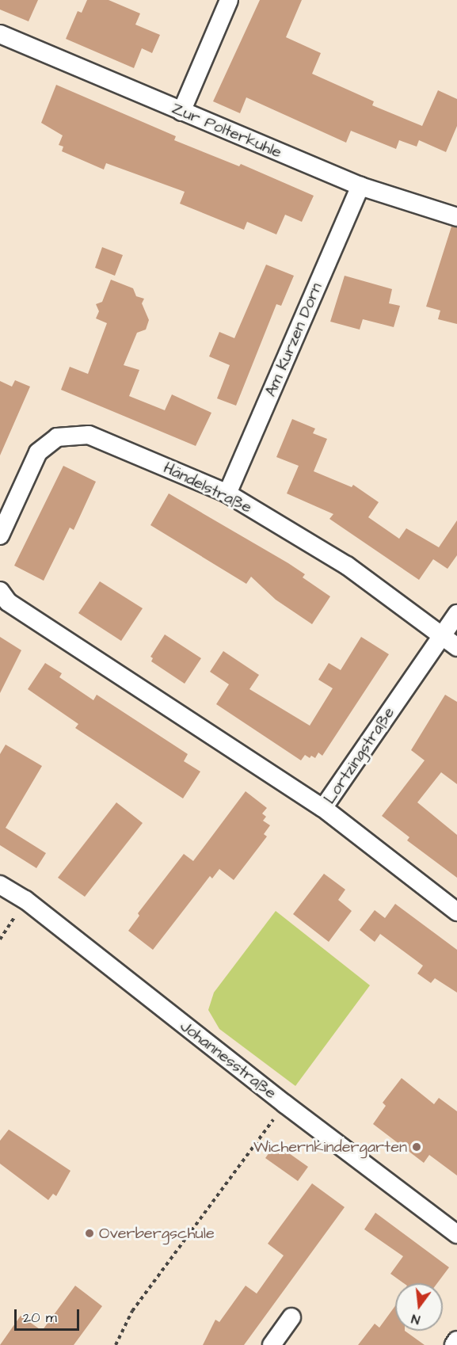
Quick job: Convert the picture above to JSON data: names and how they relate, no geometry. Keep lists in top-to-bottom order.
{
  "streets": {
    "street": [
      "Zur Polterkuhle",
      "Am Kurzen Dorn",
      "Händelstraße",
      "Lortzingstraße",
      "Johannesstraße"
    ]
  },
  "crossings": [
    ["Zur Polterkuhle", "Am Kurzen Dorn"],
    ["Am Kurzen Dorn", "Händelstraße"],
    ["Händelstraße", "Lortzingstraße"]
  ],
  "places": ["Wichernkindergarten", "Overbergschule"],
  "scale_bar": "20 m",
  "north": "bottom"
}
